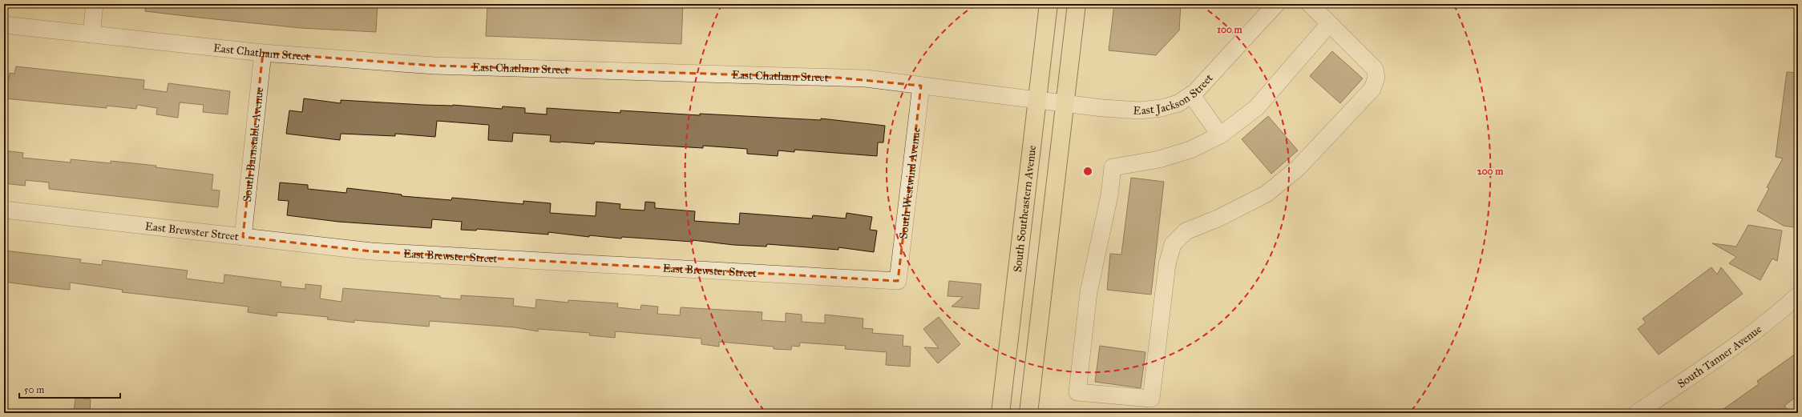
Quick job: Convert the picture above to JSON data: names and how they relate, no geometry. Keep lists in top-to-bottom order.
{
  "streets": {
    "main road": ["South Southeastern Avenue"],
    "street": [
      "East Chatham Street",
      "East Jackson Street",
      "South Barnstable Avenue",
      "South Westwind Avenue",
      "East Brewster Street",
      "South Tanner Avenue"
    ]
  },
  "crossings": [
    ["East Chatham Street", "East Jackson Street"],
    ["East Chatham Street", "South Barnstable Avenue"],
    ["East Chatham Street", "South Westwind Avenue"],
    ["East Chatham Street", "South Southeastern Avenue"],
    ["East Jackson Street", "South Southeastern Avenue"],
    ["South Barnstable Avenue", "East Brewster Street"],
    ["South Westwind Avenue", "East Brewster Street"]
  ],
  "scale_bar": "50 m",
  "rings": ["100 m", "200 m"]
}
